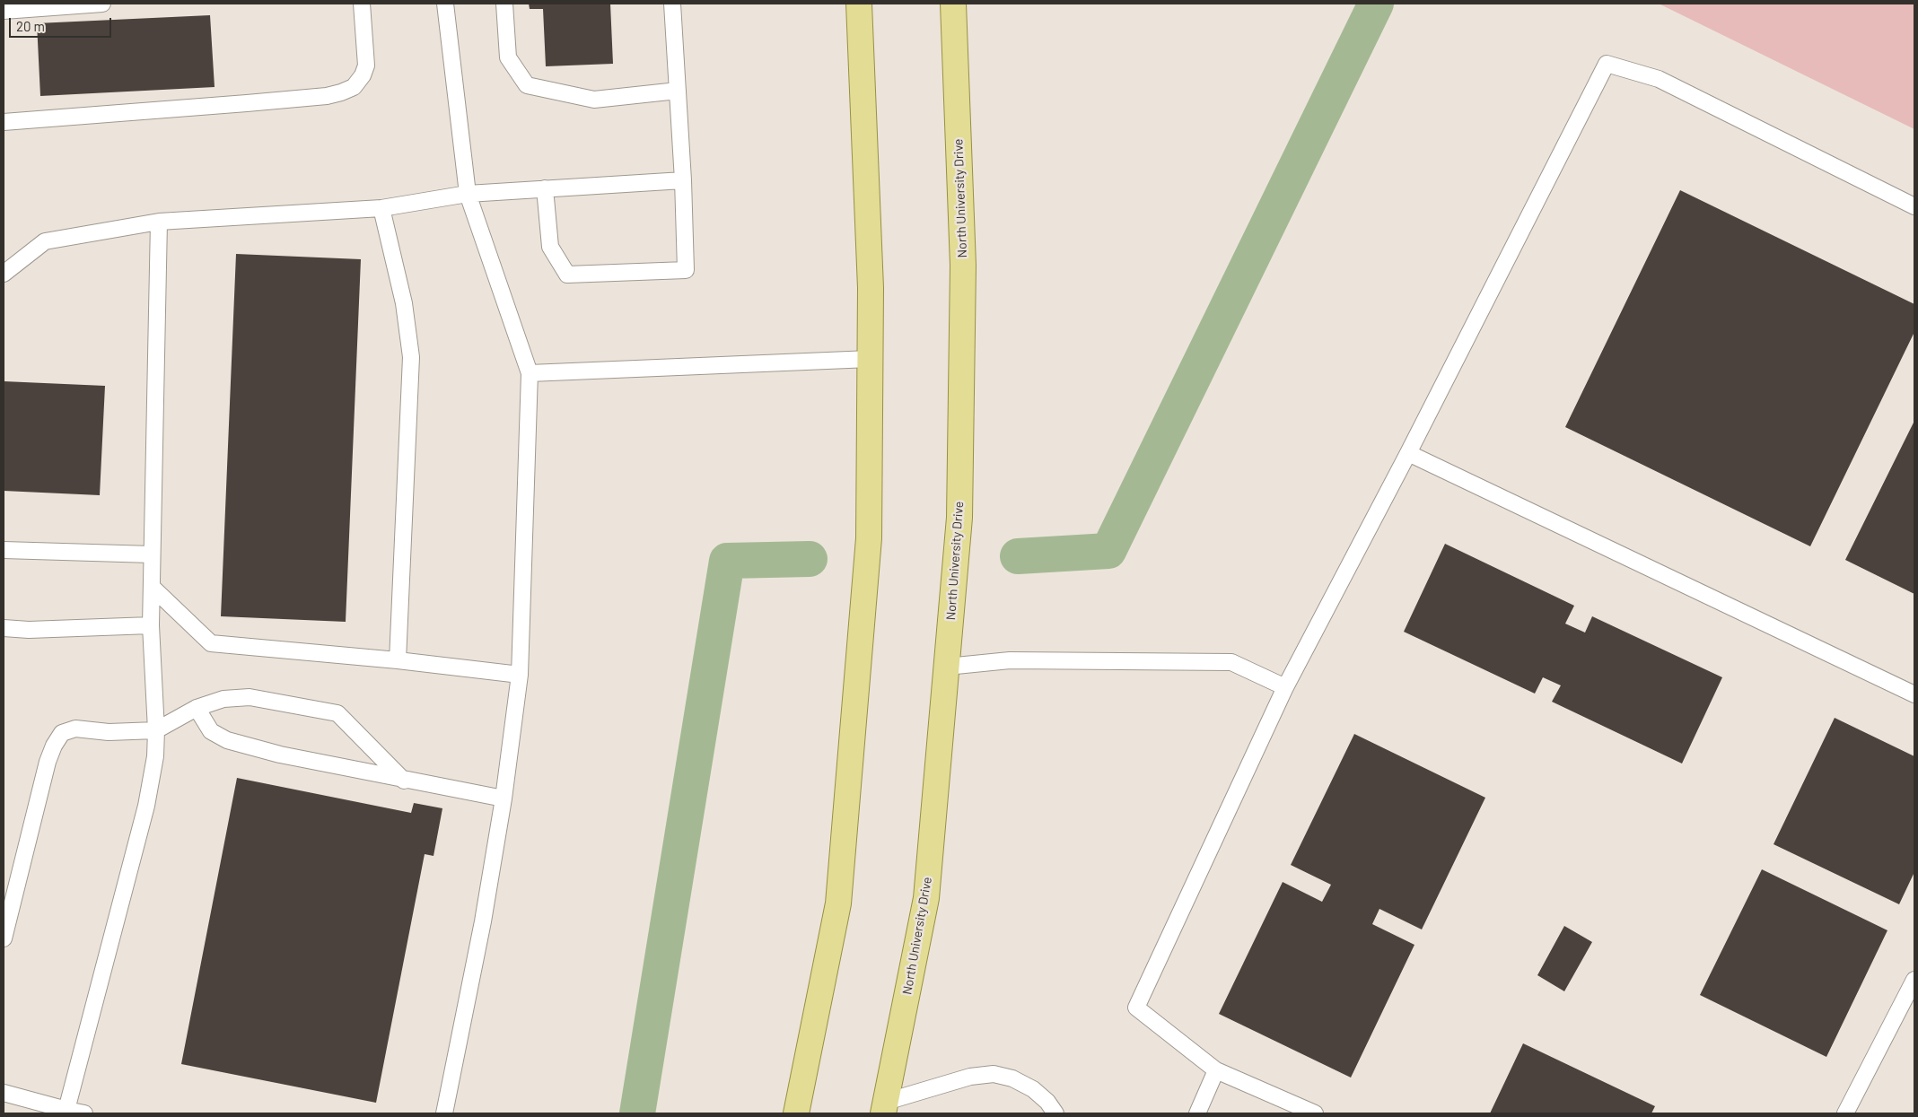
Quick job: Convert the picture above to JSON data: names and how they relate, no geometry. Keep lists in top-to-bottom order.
{
  "streets": {
    "main road": ["North University Drive"]
  },
  "scale_bar": "20 m"
}
